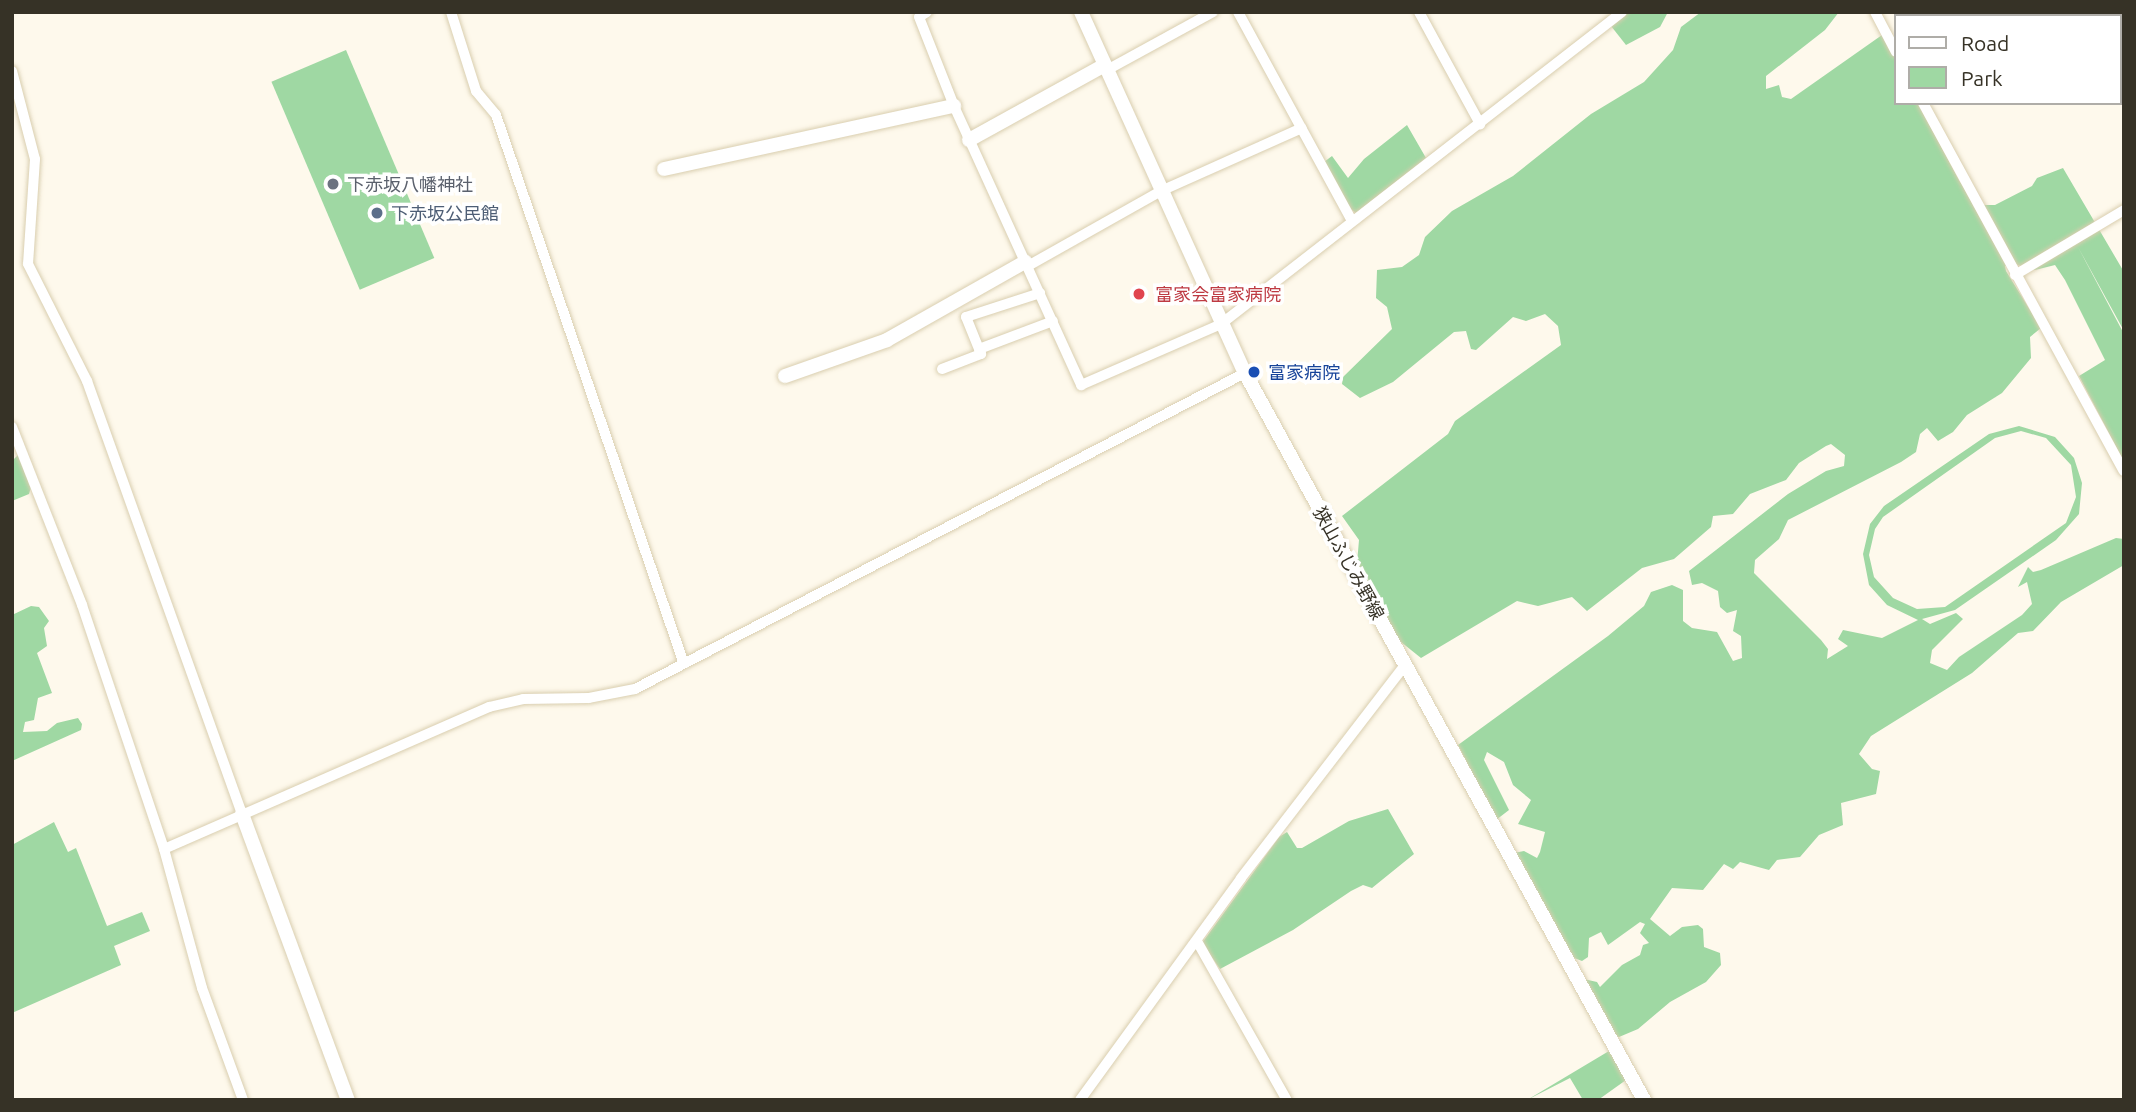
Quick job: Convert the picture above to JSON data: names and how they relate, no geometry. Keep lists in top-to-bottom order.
{
  "streets": {
    "main road": ["狭山ふじみ野線"]
  },
  "places": [
    "下赤坂八幡神社",
    "下赤坂公民館",
    "富家会富家病院",
    "富家病院"
  ],
  "legend": ["Road", "Park"]
}
